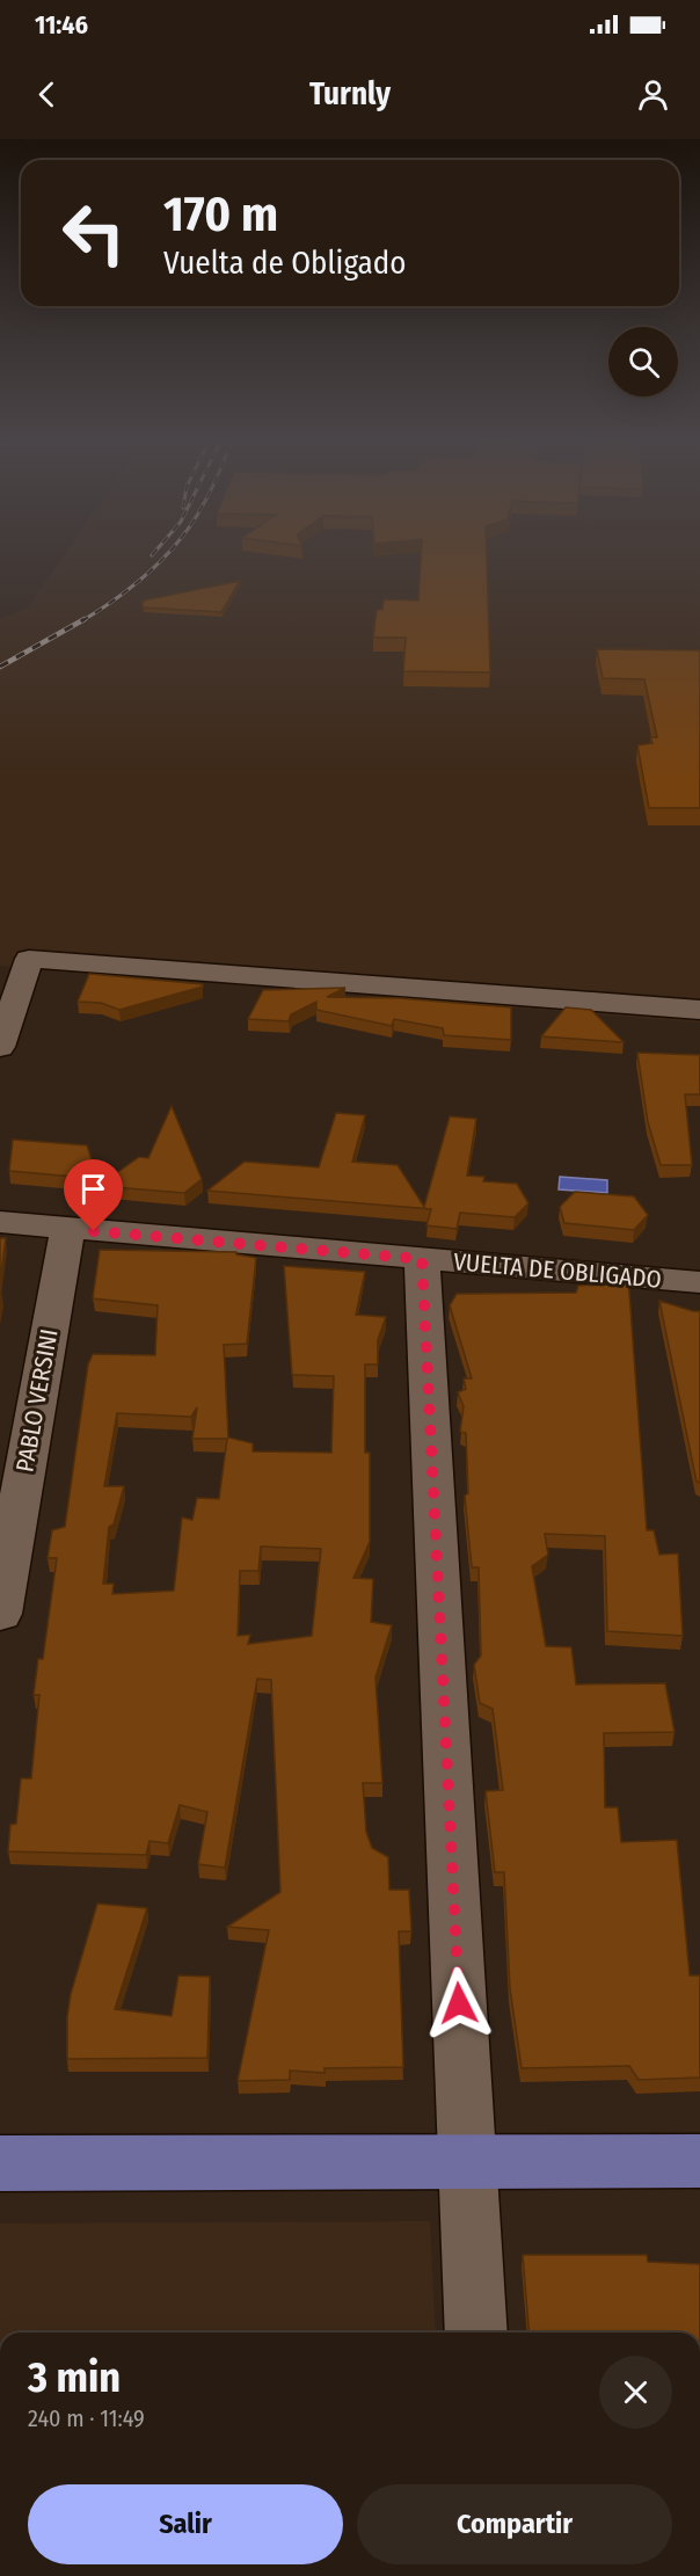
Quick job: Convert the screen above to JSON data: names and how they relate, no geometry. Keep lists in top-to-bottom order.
{
  "streets": {
    "street": ["VUELTA DE OBLIGADO", "PABLO VERSINI"]
  },
  "crossings": [
    ["VUELTA DE OBLIGADO", "PABLO VERSINI"]
  ],
  "page": {
    "status": "11:46",
    "header": "Turnly",
    "turn": ["170 m", "Vuelta de Obligado"],
    "heading": ["3 min", "240 m · 11:49"],
    "buttons": ["Salir", "Compartir"]
  }
}
